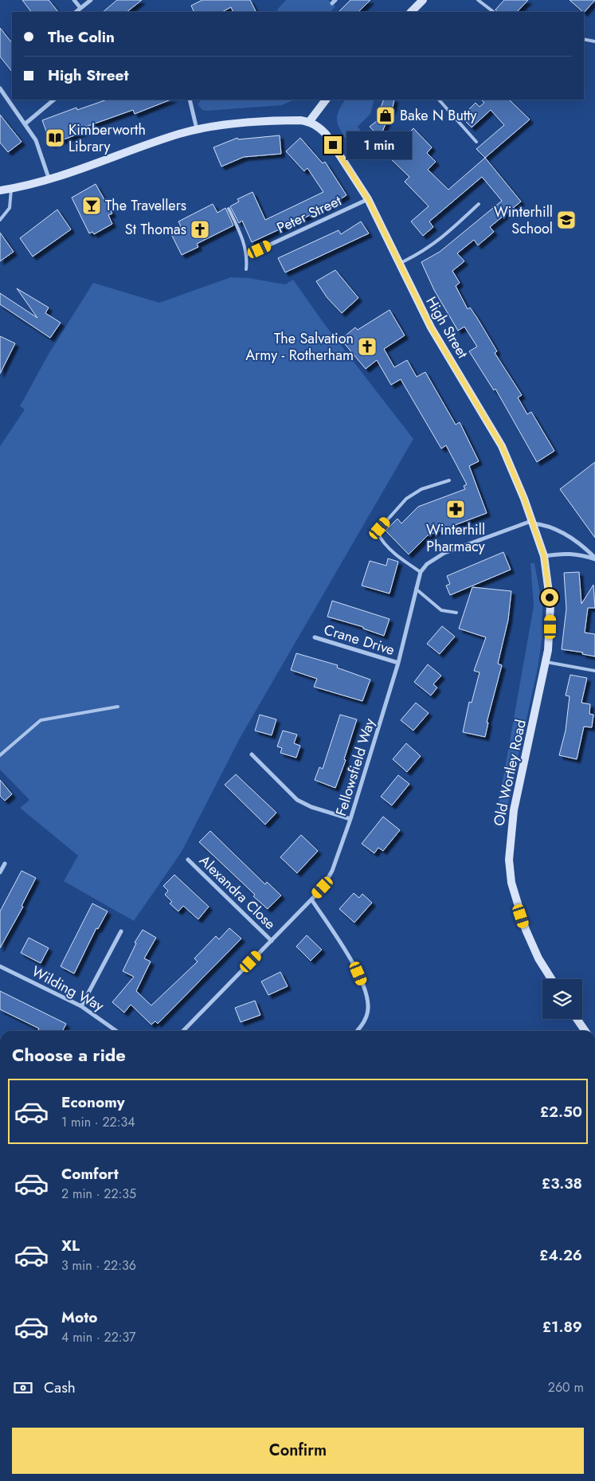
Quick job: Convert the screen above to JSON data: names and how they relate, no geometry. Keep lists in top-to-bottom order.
{
  "streets": {
    "street": [
      "Peter Street",
      "High Street",
      "Crane Drive",
      "Fellowsfield Way",
      "Old Wortley Road",
      "Alexandra Close",
      "Wilding Way"
    ]
  },
  "crossings": [
    ["Peter Street", "High Street"],
    ["High Street", "Old Wortley Road"],
    ["Crane Drive", "Fellowsfield Way"],
    ["Fellowsfield Way", "Alexandra Close"]
  ],
  "places": {
    "shop": ["Bake N Butty"],
    "library": ["Kimberworth Library"],
    "bar": ["The Travellers"],
    "school or university": ["Winterhill School"],
    "church": ["St Thomas", "The Salvation Army - Rotherham"],
    "pharmacy": ["Winterhill Pharmacy"]
  },
  "page": {
    "banner": ["The Colin", "High Street"],
    "bubble": "1 min",
    "heading": "Choose a ride",
    "list": [
      {
        "name": "Economy",
        "note": "1 min · 22:34",
        "value": "£2.50"
      },
      {
        "name": "Comfort",
        "note": "2 min · 22:35",
        "value": "£3.38"
      },
      {
        "name": "XL",
        "note": "3 min · 22:36",
        "value": "£4.26"
      },
      {
        "name": "Moto",
        "note": "4 min · 22:37",
        "value": "£1.89"
      }
    ],
    "pay": ["Cash", "260 m"],
    "buttons": "Confirm"
  }
}
